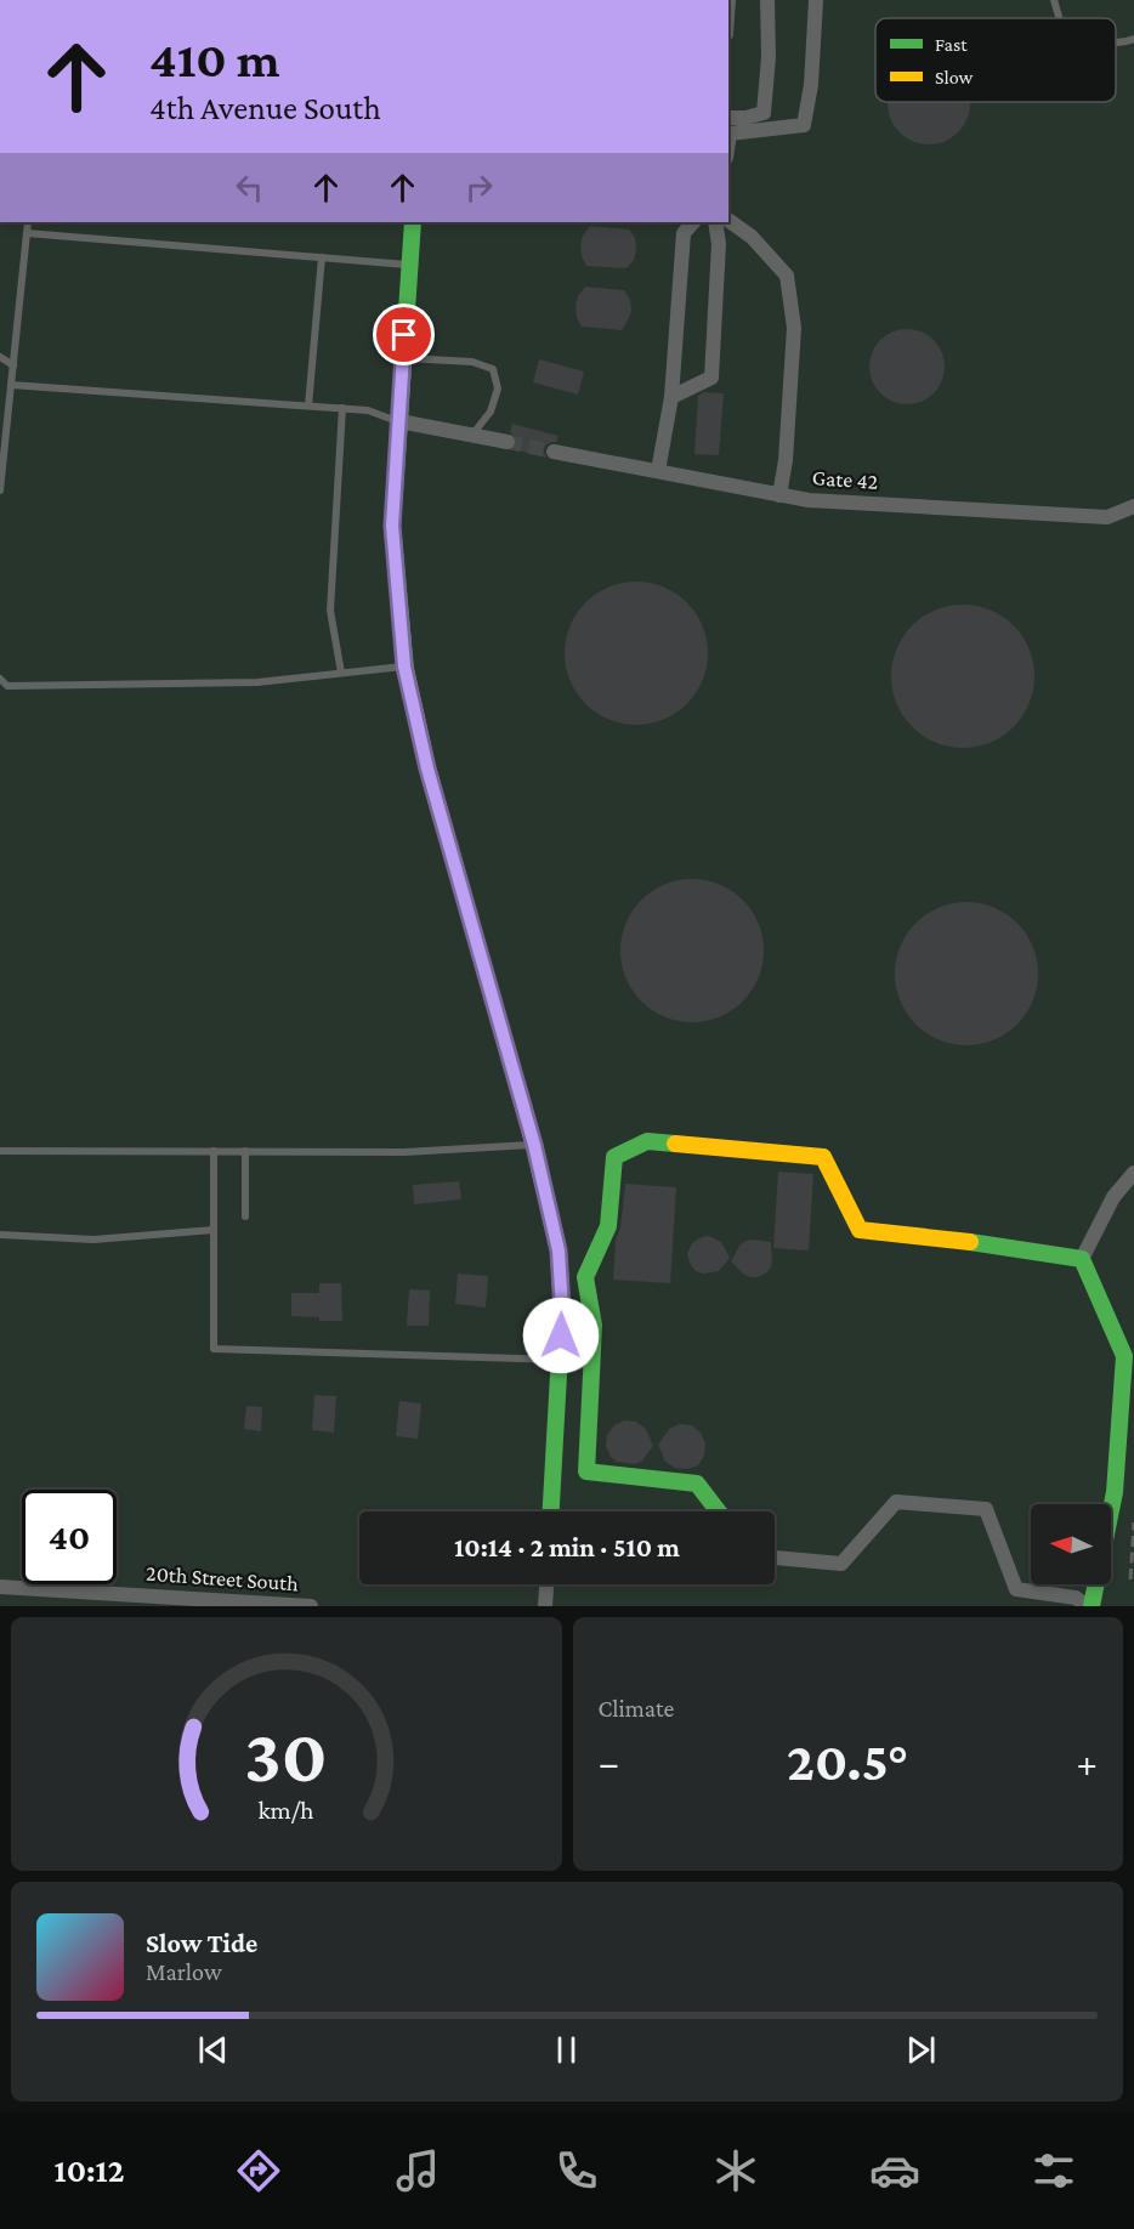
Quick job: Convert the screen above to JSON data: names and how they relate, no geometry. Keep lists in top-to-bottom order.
{
  "streets": {
    "street": ["Gate 42", "20th Street South"]
  },
  "legend": ["Fast", "Slow"],
  "north": "left",
  "page": {
    "turn": ["410 m", "4th Avenue South"],
    "limit": "40",
    "trip": "10:14 · 2 min · 510 m",
    "tile": "Climate",
    "heat": ["−", "20.5°", "+"],
    "song": ["Slow Tide", "Marlow"],
    "tabs": "10:12",
    "gauge": ["30", "km/h"]
  }
}
